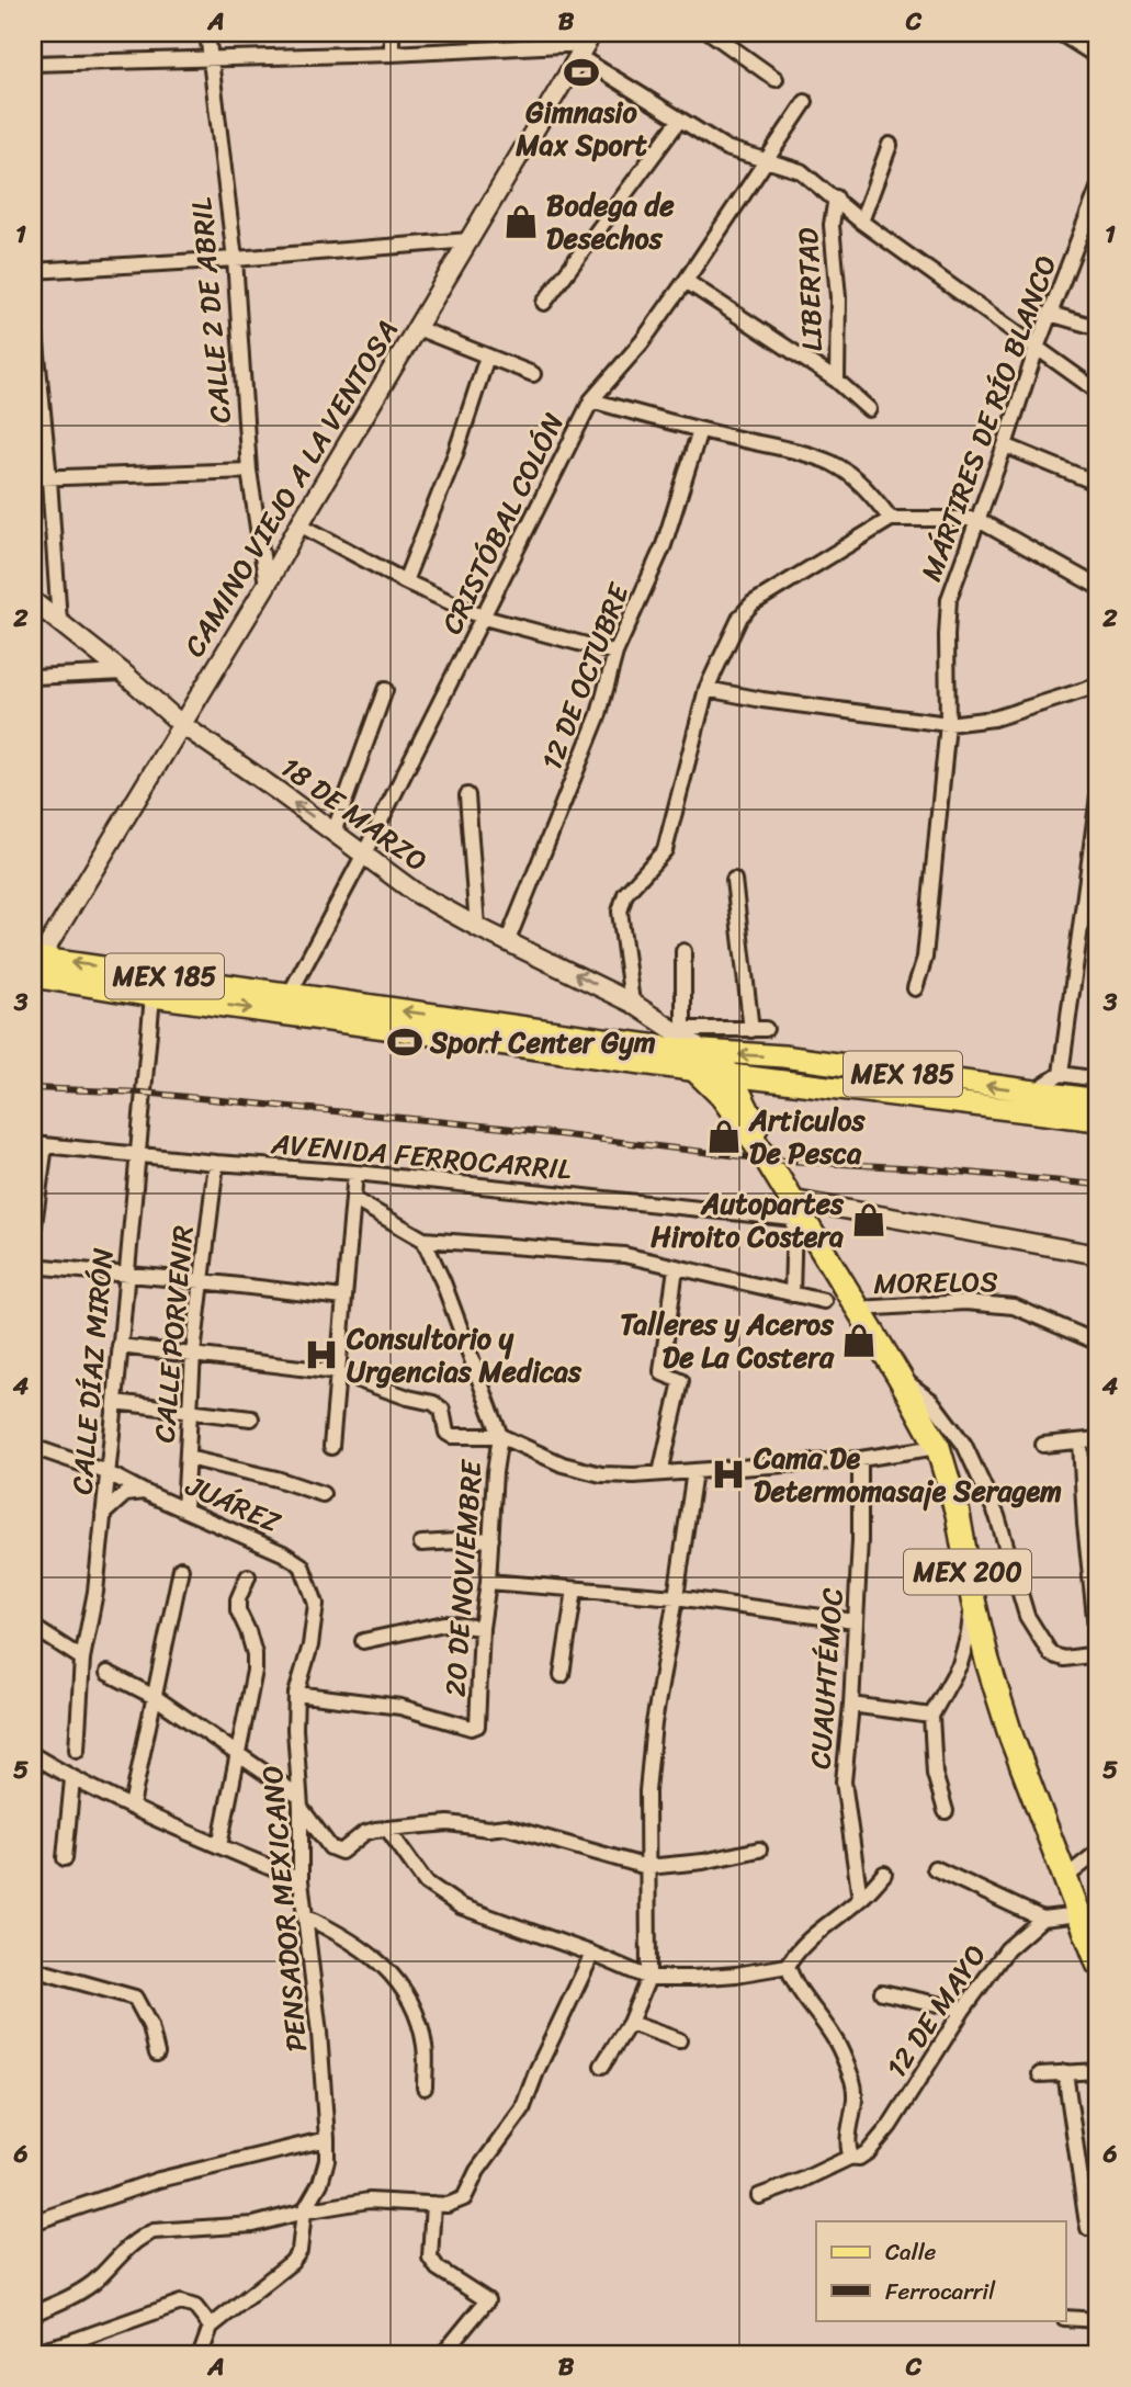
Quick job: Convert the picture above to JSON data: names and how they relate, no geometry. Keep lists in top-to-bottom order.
{
  "streets": {
    "highway": ["MEX 200"],
    "main road": ["CAMINO VIEJO A LA VENTOSA", "18 DE MARZO", "MEX 185"],
    "street": [
      "LIBERTAD",
      "CALLE 2 DE ABRIL",
      "MÁRTIRES DE RÍO BLANCO",
      "CRISTÓBAL COLÓN",
      "12 DE OCTUBRE",
      "AVENIDA FERROCARRIL",
      "MORELOS",
      "CALLE PORVENIR",
      "CALLE DÍAZ MIRÓN",
      "JUÁREZ",
      "20 DE NOVIEMBRE",
      "CUAUHTÉMOC",
      "PENSADOR MEXICANO",
      "12 DE MAYO"
    ]
  },
  "crossings": [
    ["CALLE 2 DE ABRIL", "CAMINO VIEJO A LA VENTOSA"],
    ["CAMINO VIEJO A LA VENTOSA", "18 DE MARZO"],
    ["CAMINO VIEJO A LA VENTOSA", "MEX 185"],
    ["CRISTÓBAL COLÓN", "18 DE MARZO"],
    ["CRISTÓBAL COLÓN", "MEX 185"],
    ["12 DE OCTUBRE", "18 DE MARZO"],
    ["18 DE MARZO", "MEX 185"],
    ["18 DE MARZO", "MEX 200"],
    ["MEX 185", "CALLE DÍAZ MIRÓN"],
    ["MEX 185", "MEX 200"],
    ["AVENIDA FERROCARRIL", "CALLE PORVENIR"],
    ["AVENIDA FERROCARRIL", "CALLE DÍAZ MIRÓN"],
    ["AVENIDA FERROCARRIL", "MEX 200"],
    ["MORELOS", "MEX 200"],
    ["CALLE PORVENIR", "JUÁREZ"],
    ["CALLE PORVENIR", "20 DE NOVIEMBRE"],
    ["CALLE DÍAZ MIRÓN", "JUÁREZ"],
    ["CALLE DÍAZ MIRÓN", "20 DE NOVIEMBRE"],
    ["JUÁREZ", "PENSADOR MEXICANO"],
    ["MEX 200", "20 DE NOVIEMBRE"],
    ["20 DE NOVIEMBRE", "CUAUHTÉMOC"],
    ["20 DE NOVIEMBRE", "PENSADOR MEXICANO"]
  ],
  "places": {
    "sports": ["Gimnasio Max Sport", "Sport Center Gym"],
    "shop": [
      "Bodega de Desechos",
      "Articulos De Pesca",
      "Autopartes Hiroito Costera",
      "Talleres y Aceros De La Costera"
    ],
    "hospital": ["Consultorio y Urgencias Medicas", "Cama De Determomasaje Seragem"]
  },
  "legend": ["Calle", "Ferrocarril"],
  "grid": {
    "columns": ["A", "B", "C"],
    "rows": [
      "1",
      "2",
      "3",
      "4",
      "5",
      "6"
    ]
  }
}
